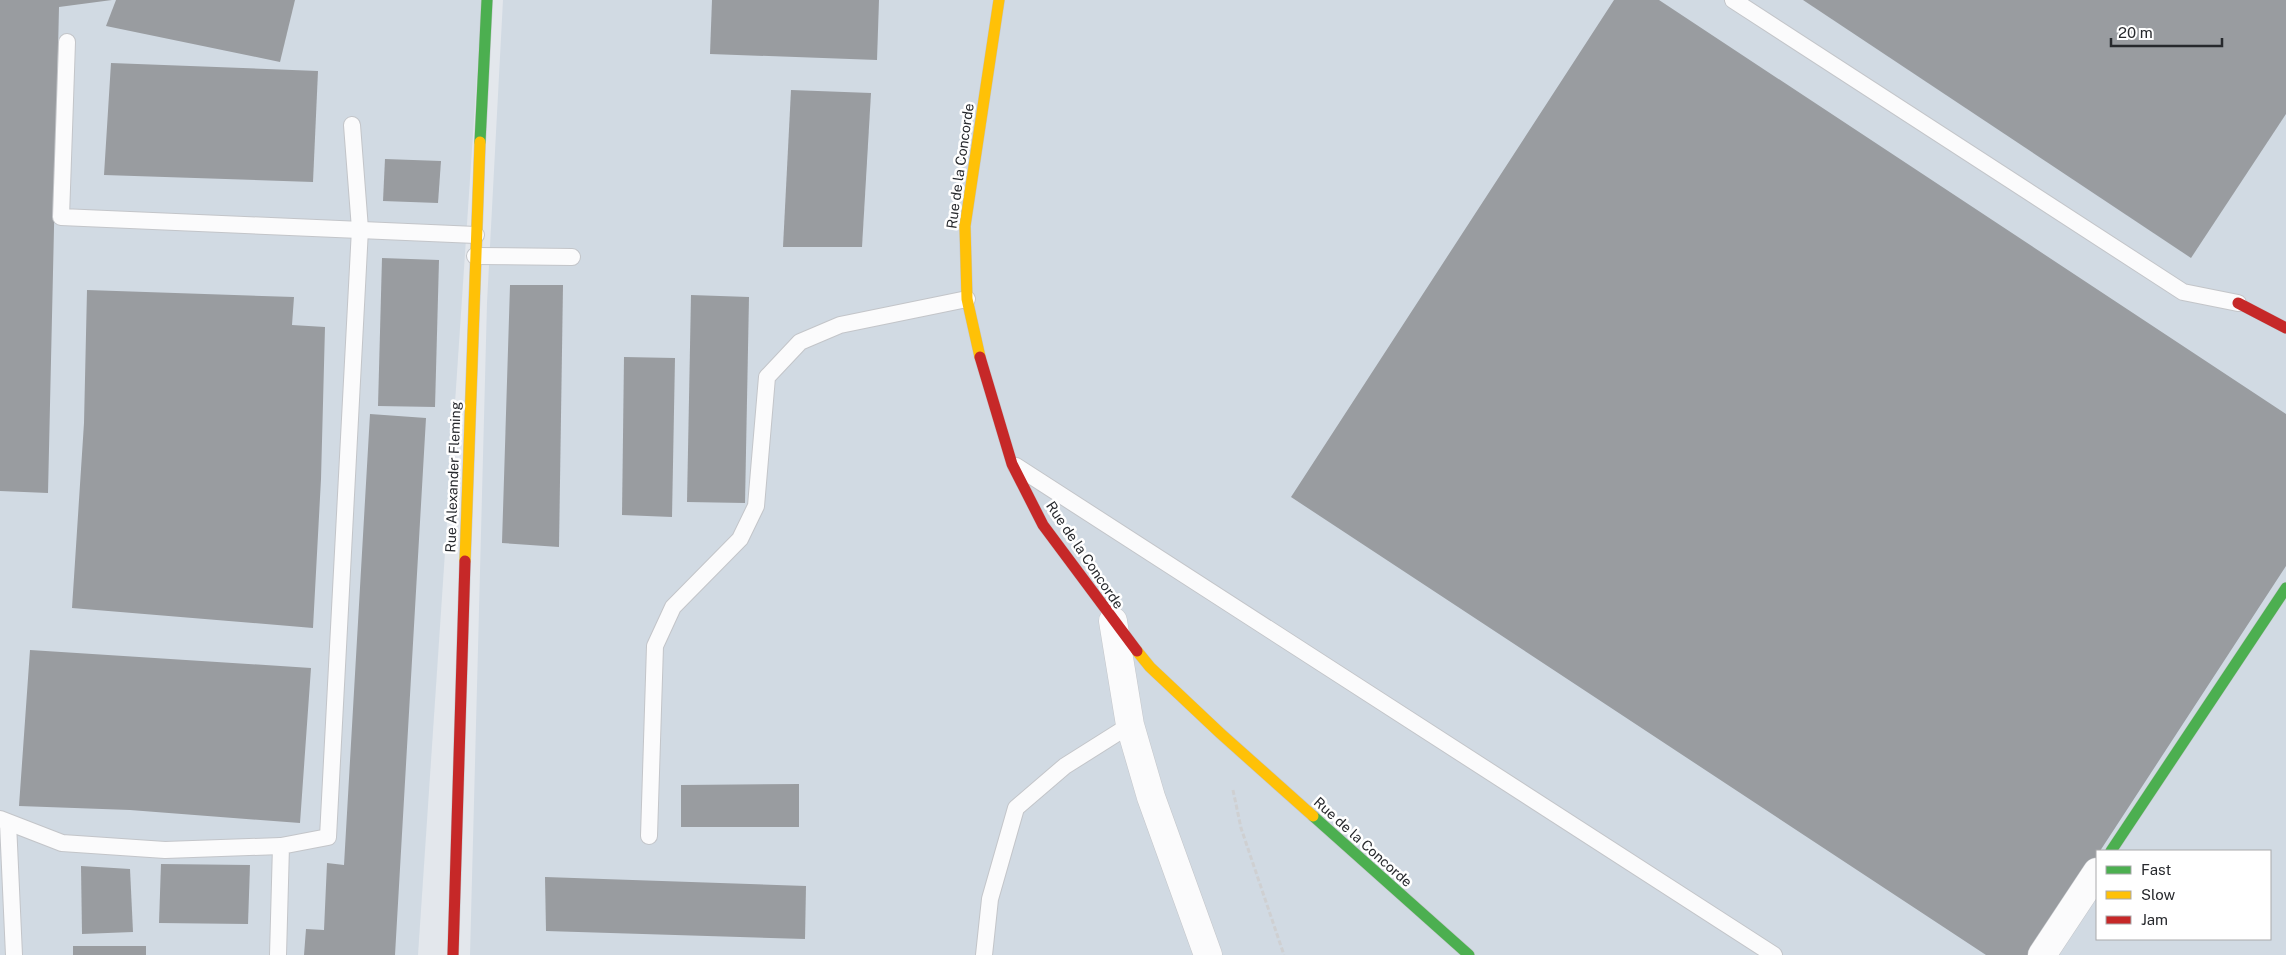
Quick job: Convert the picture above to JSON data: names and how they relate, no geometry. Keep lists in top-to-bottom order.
{
  "streets": {
    "street": ["Rue de la Concorde", "Rue Alexander Fleming"]
  },
  "legend": ["Fast", "Slow", "Jam"],
  "scale_bar": "20 m"
}
